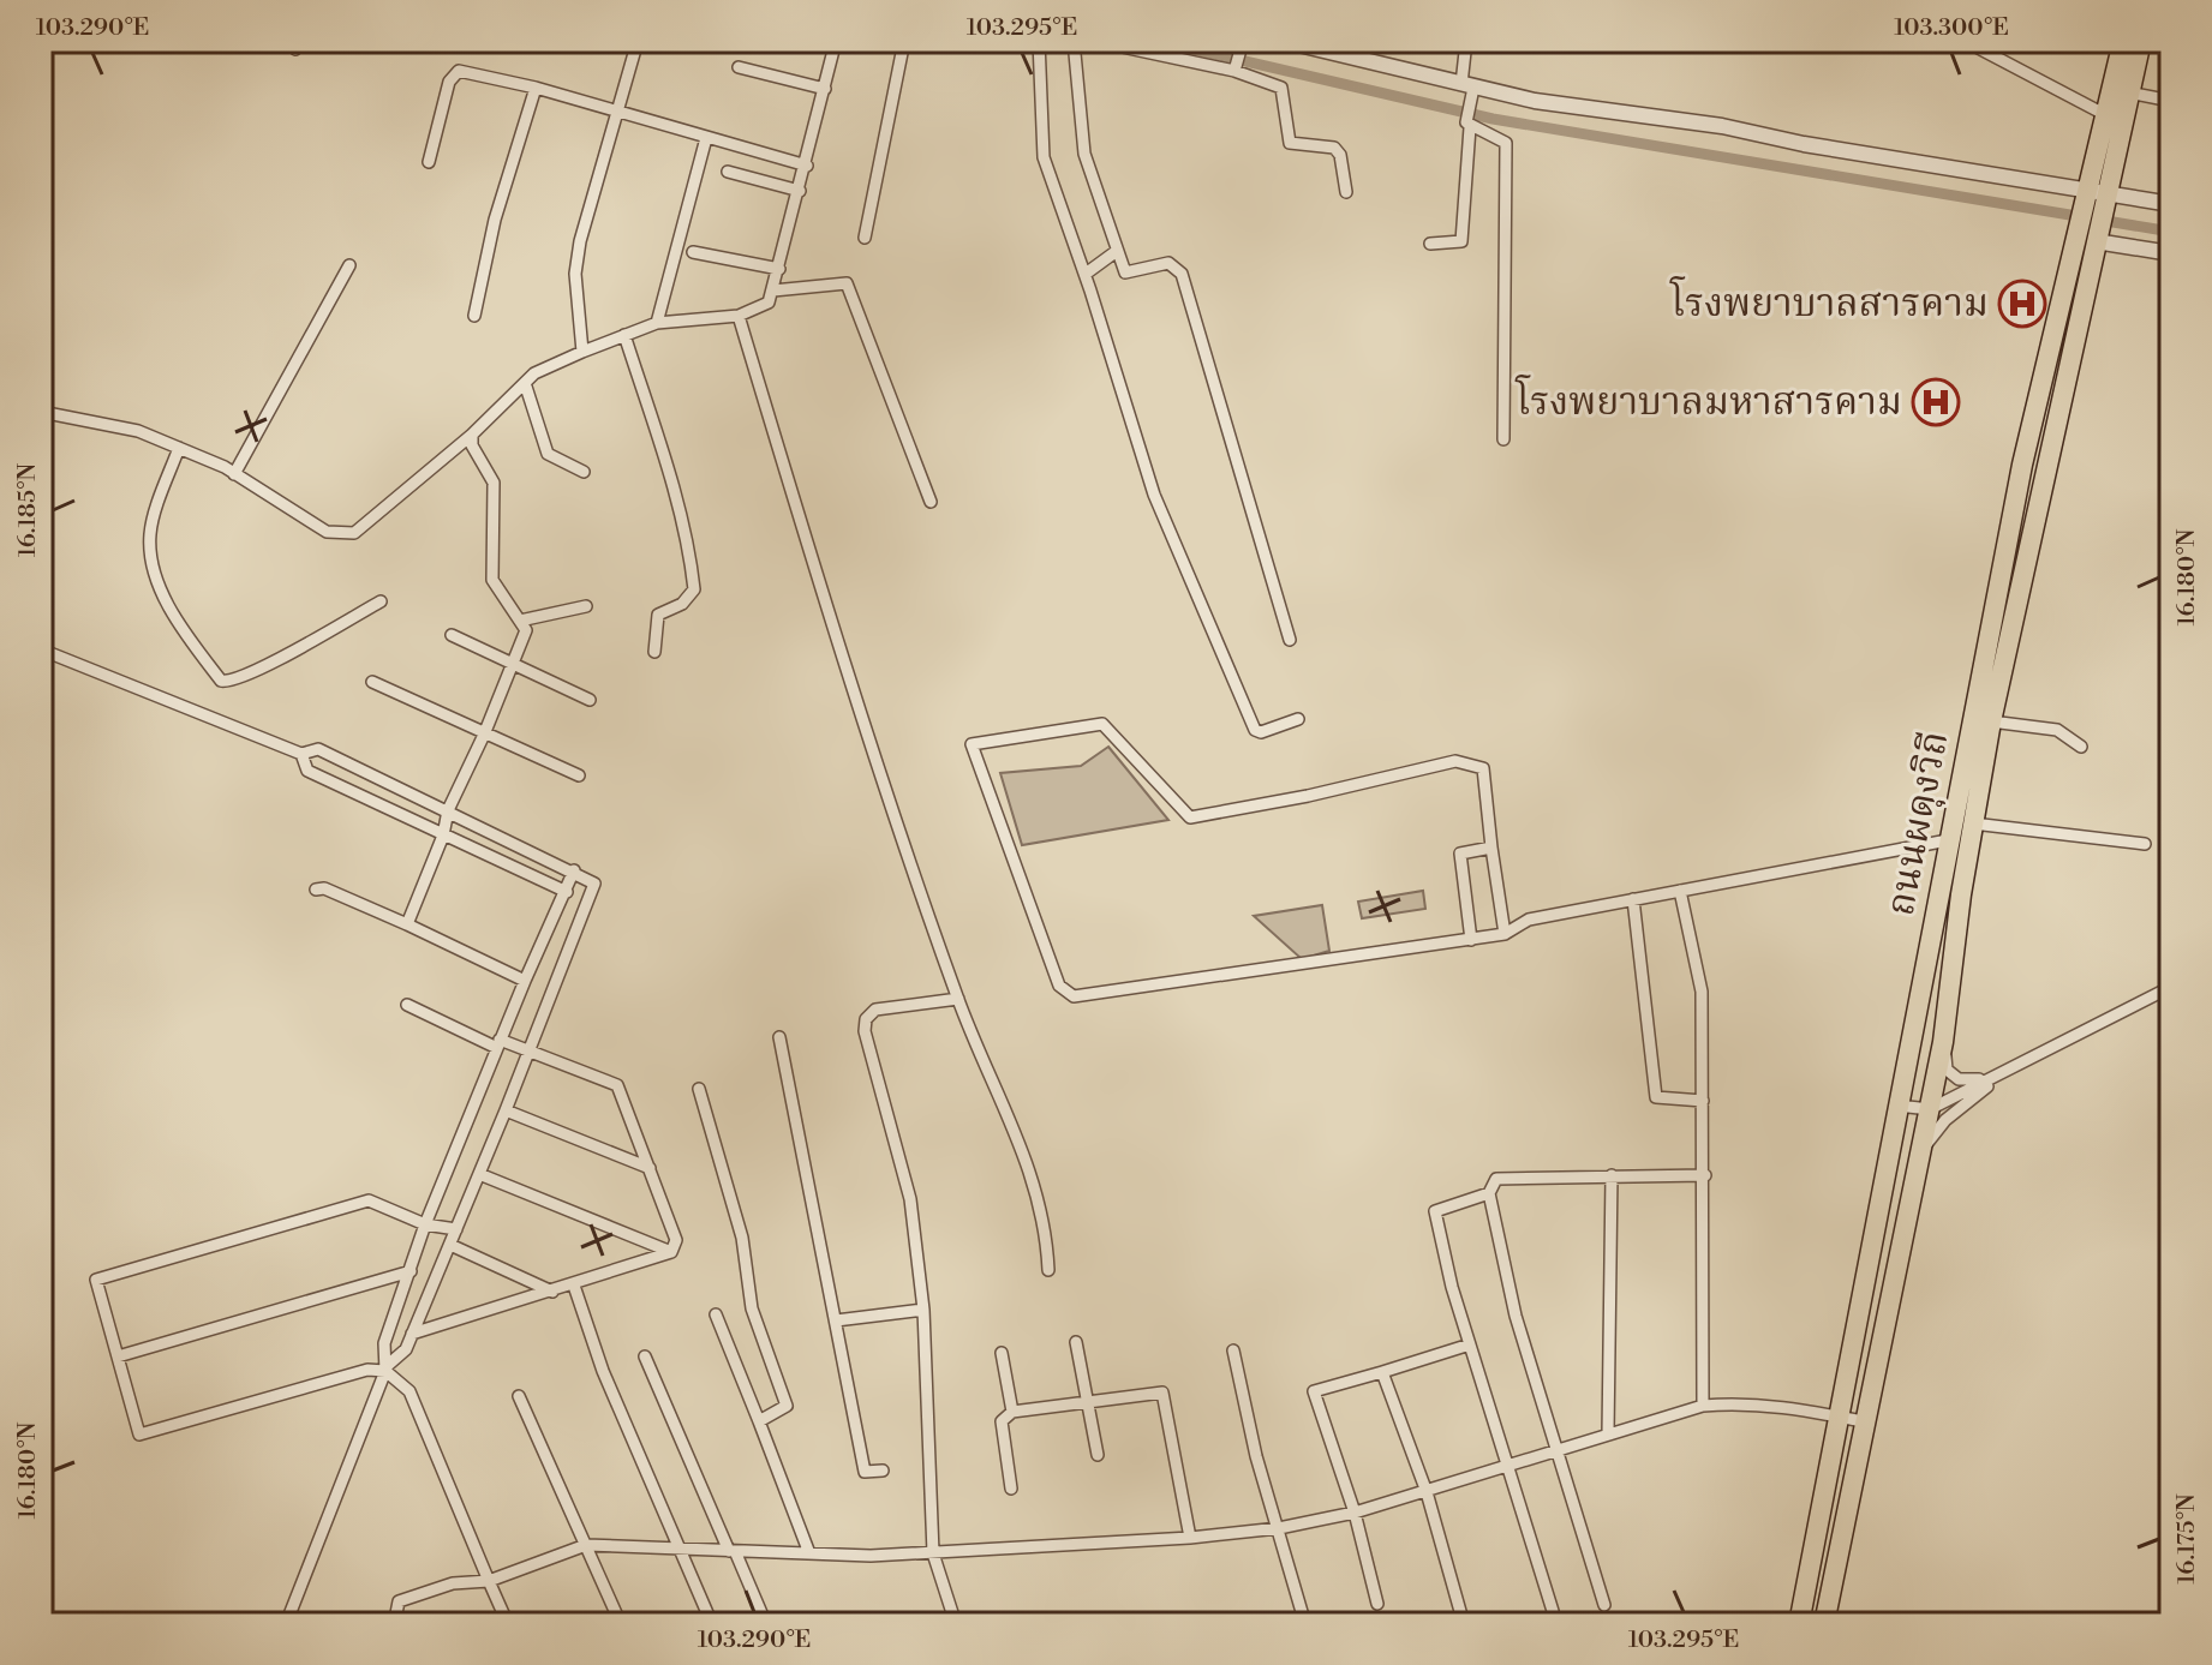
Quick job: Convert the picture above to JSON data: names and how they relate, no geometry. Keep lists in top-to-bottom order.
{
  "streets": {
    "main road": ["ถนนผดุงวิถี"]
  },
  "places": {
    "hospital": ["โรงพยาบาลสารคาม", "โรงพยาบาลมหาสารคาม"]
  },
  "coordinates": [
    "103.290°E",
    "103.295°E",
    "103.300°E",
    "16.185°N",
    "16.180°N",
    "16.175°N"
  ]
}
